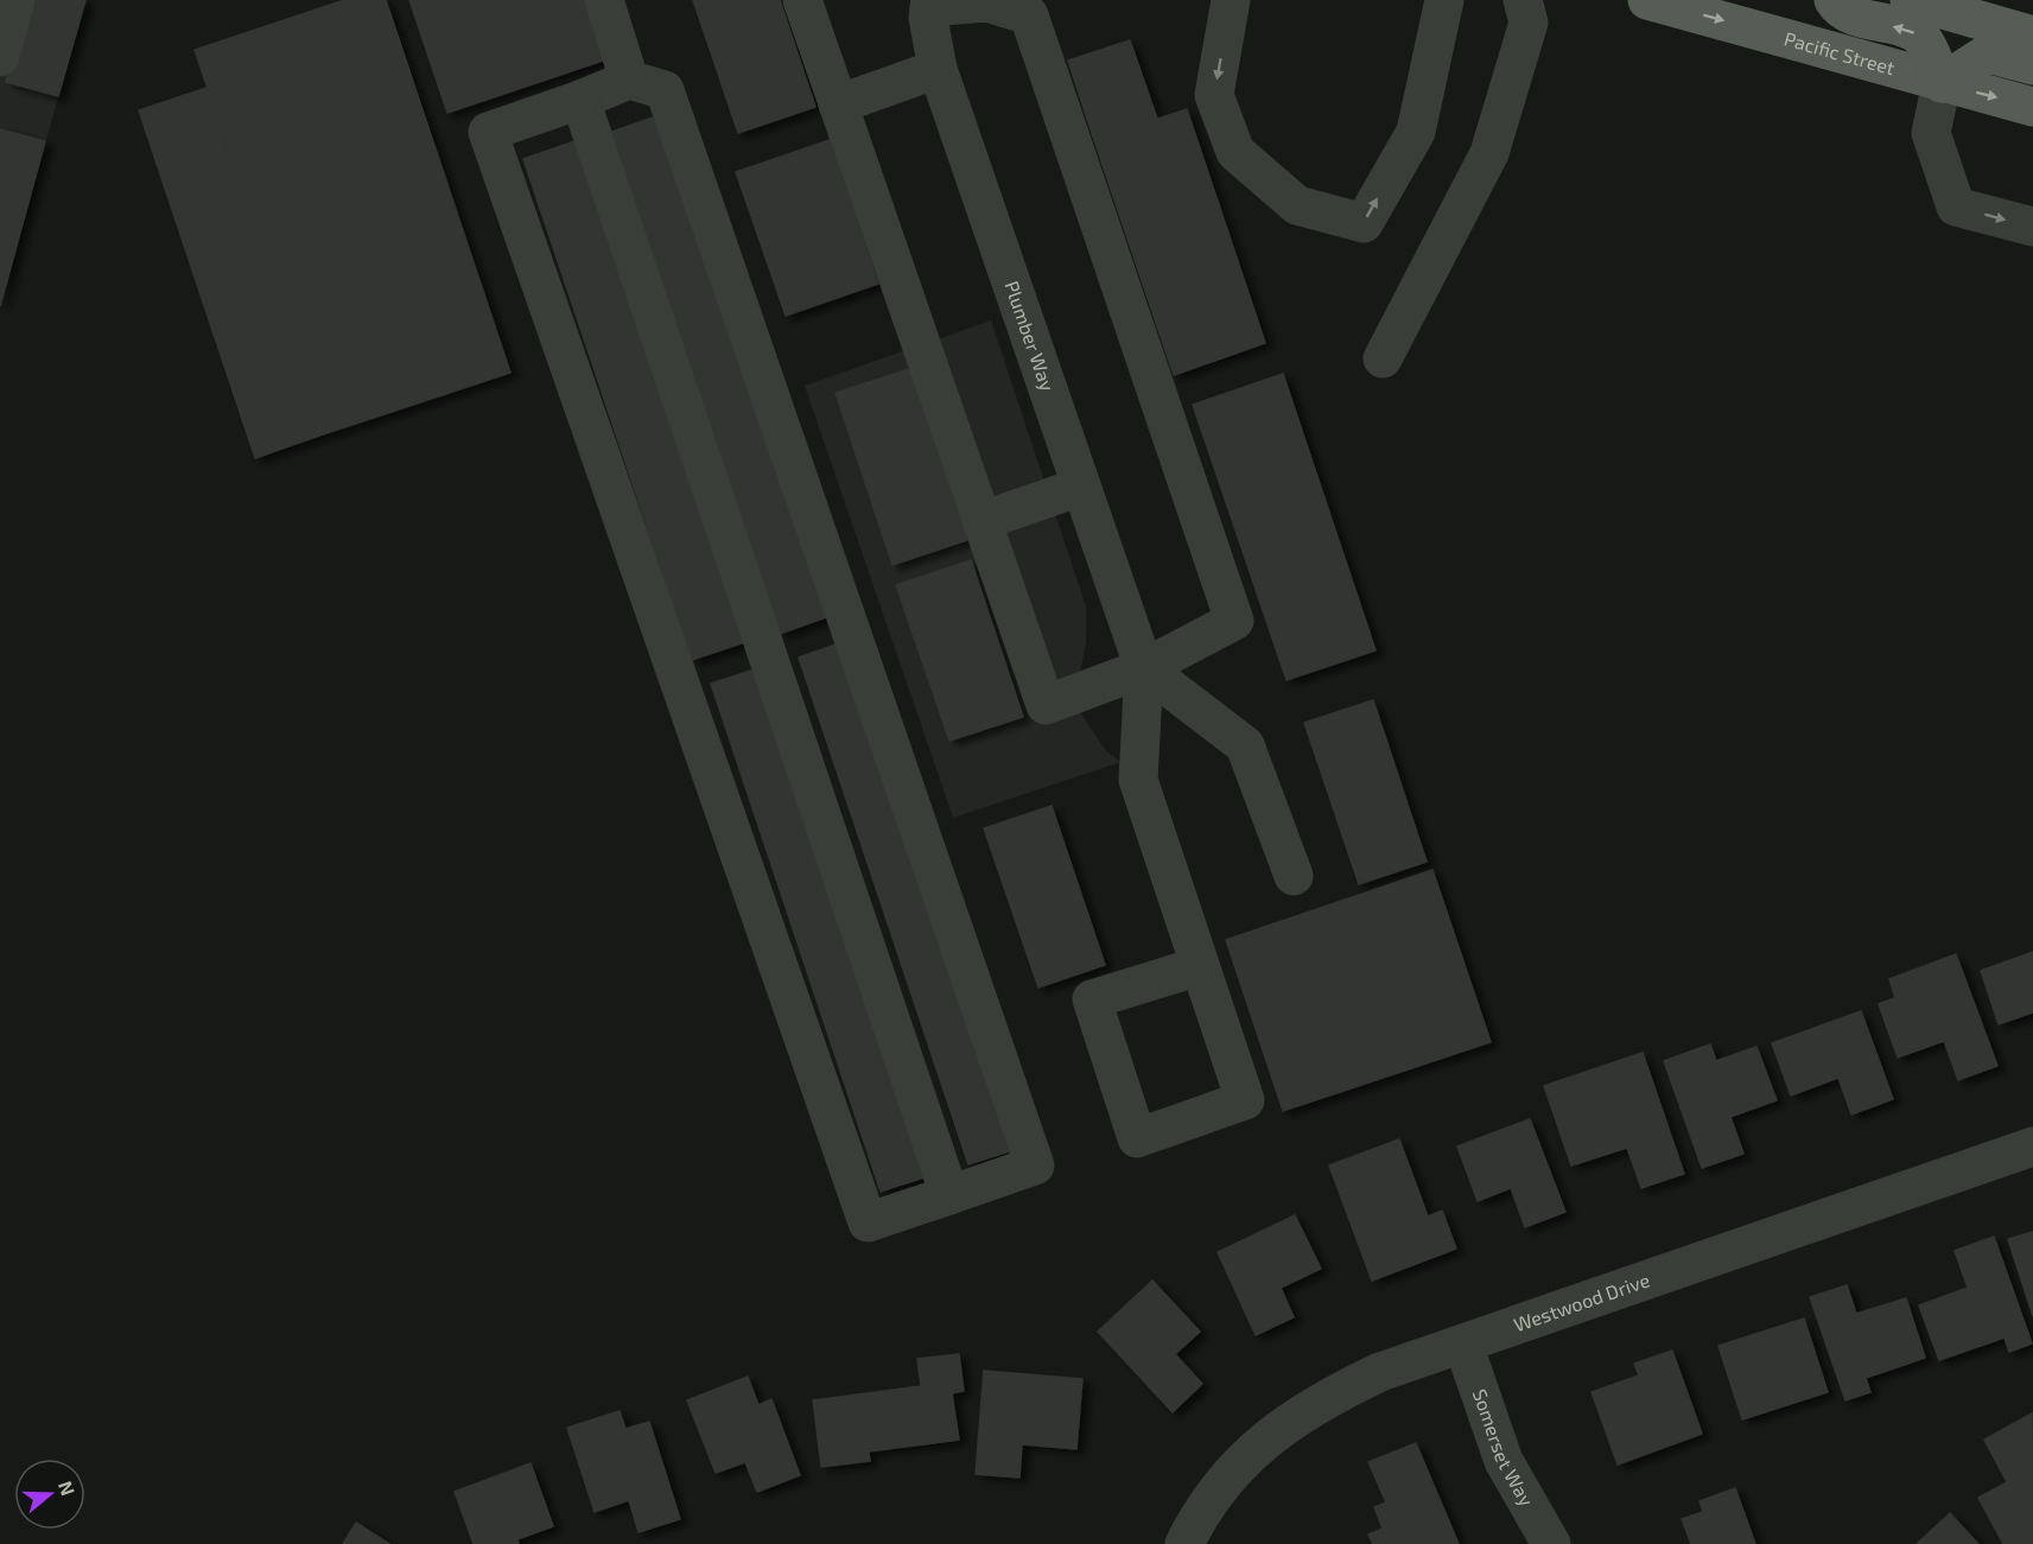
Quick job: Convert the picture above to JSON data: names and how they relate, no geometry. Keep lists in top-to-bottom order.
{
  "streets": {
    "main road": ["Pacific Street"],
    "street": ["Plumber Way", "Westwood Drive", "Somerset Way"]
  },
  "crossings": [
    ["Westwood Drive", "Somerset Way"]
  ],
  "north": "right"
}
